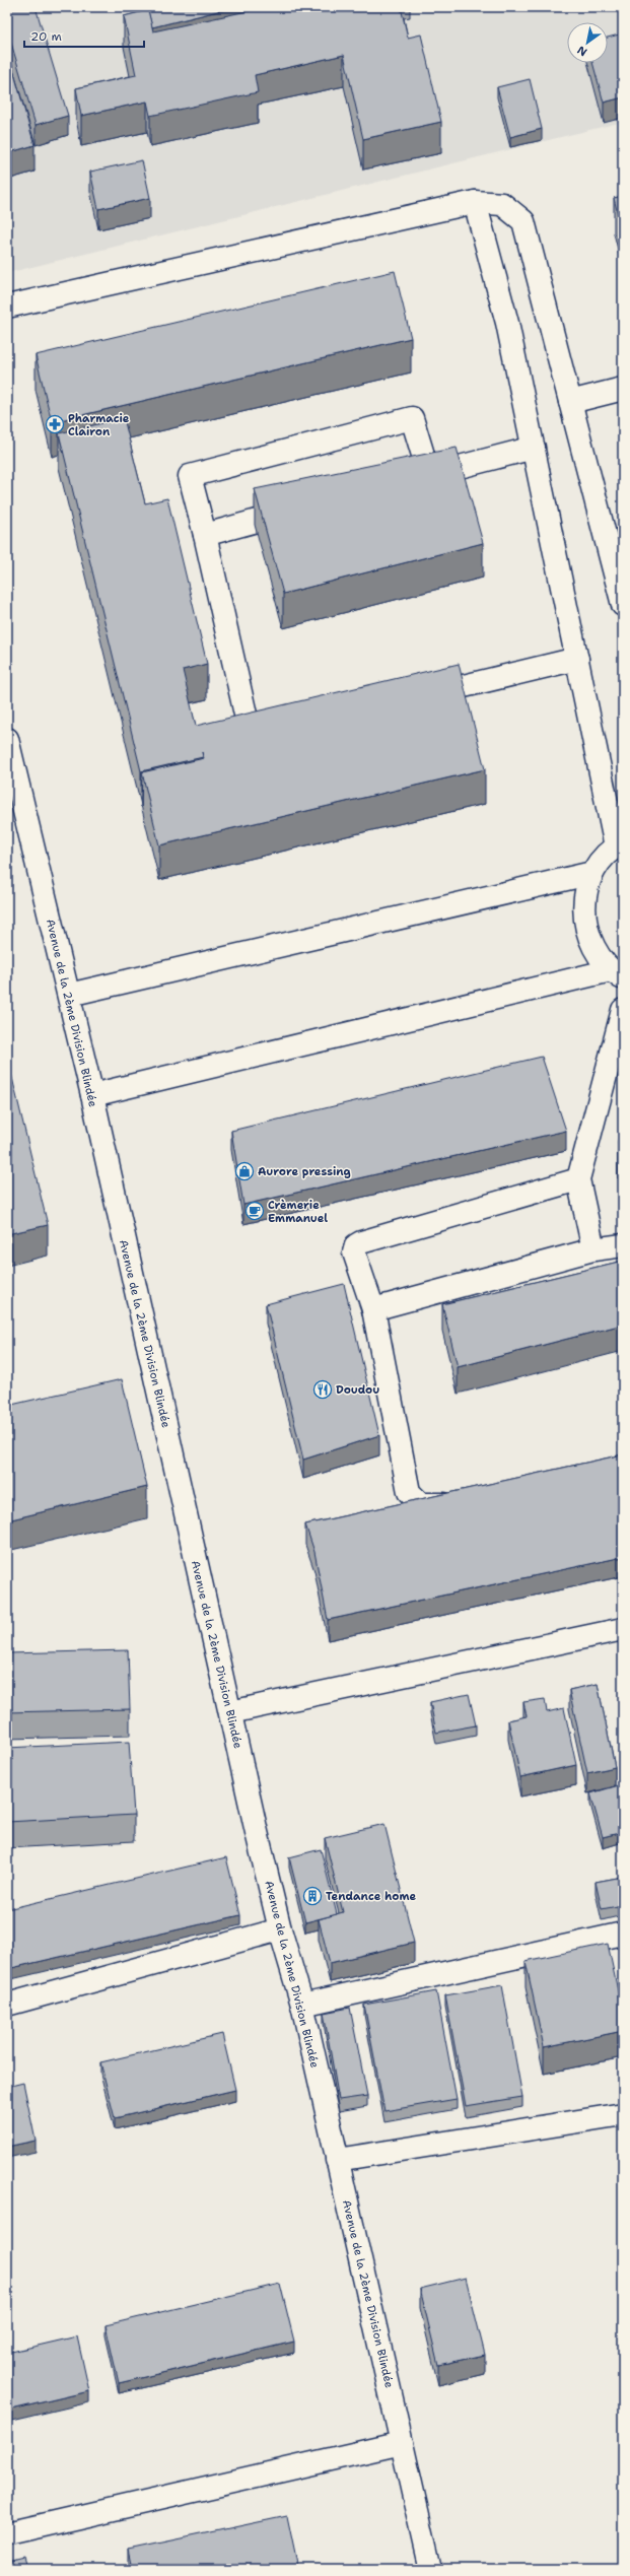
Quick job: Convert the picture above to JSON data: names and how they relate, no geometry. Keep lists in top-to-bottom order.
{
  "streets": {
    "street": ["Avenue de la 2ème Division Blindée"]
  },
  "places": {
    "pharmacy": ["Pharmacie Clairon"],
    "shop": ["Aurore pressing"],
    "cafe": ["Crèmerie Emmanuel"],
    "restaurant": ["Doudou"],
    "building": ["Tendance home"]
  },
  "scale_bar": "20 m",
  "north": "bottom left"
}
